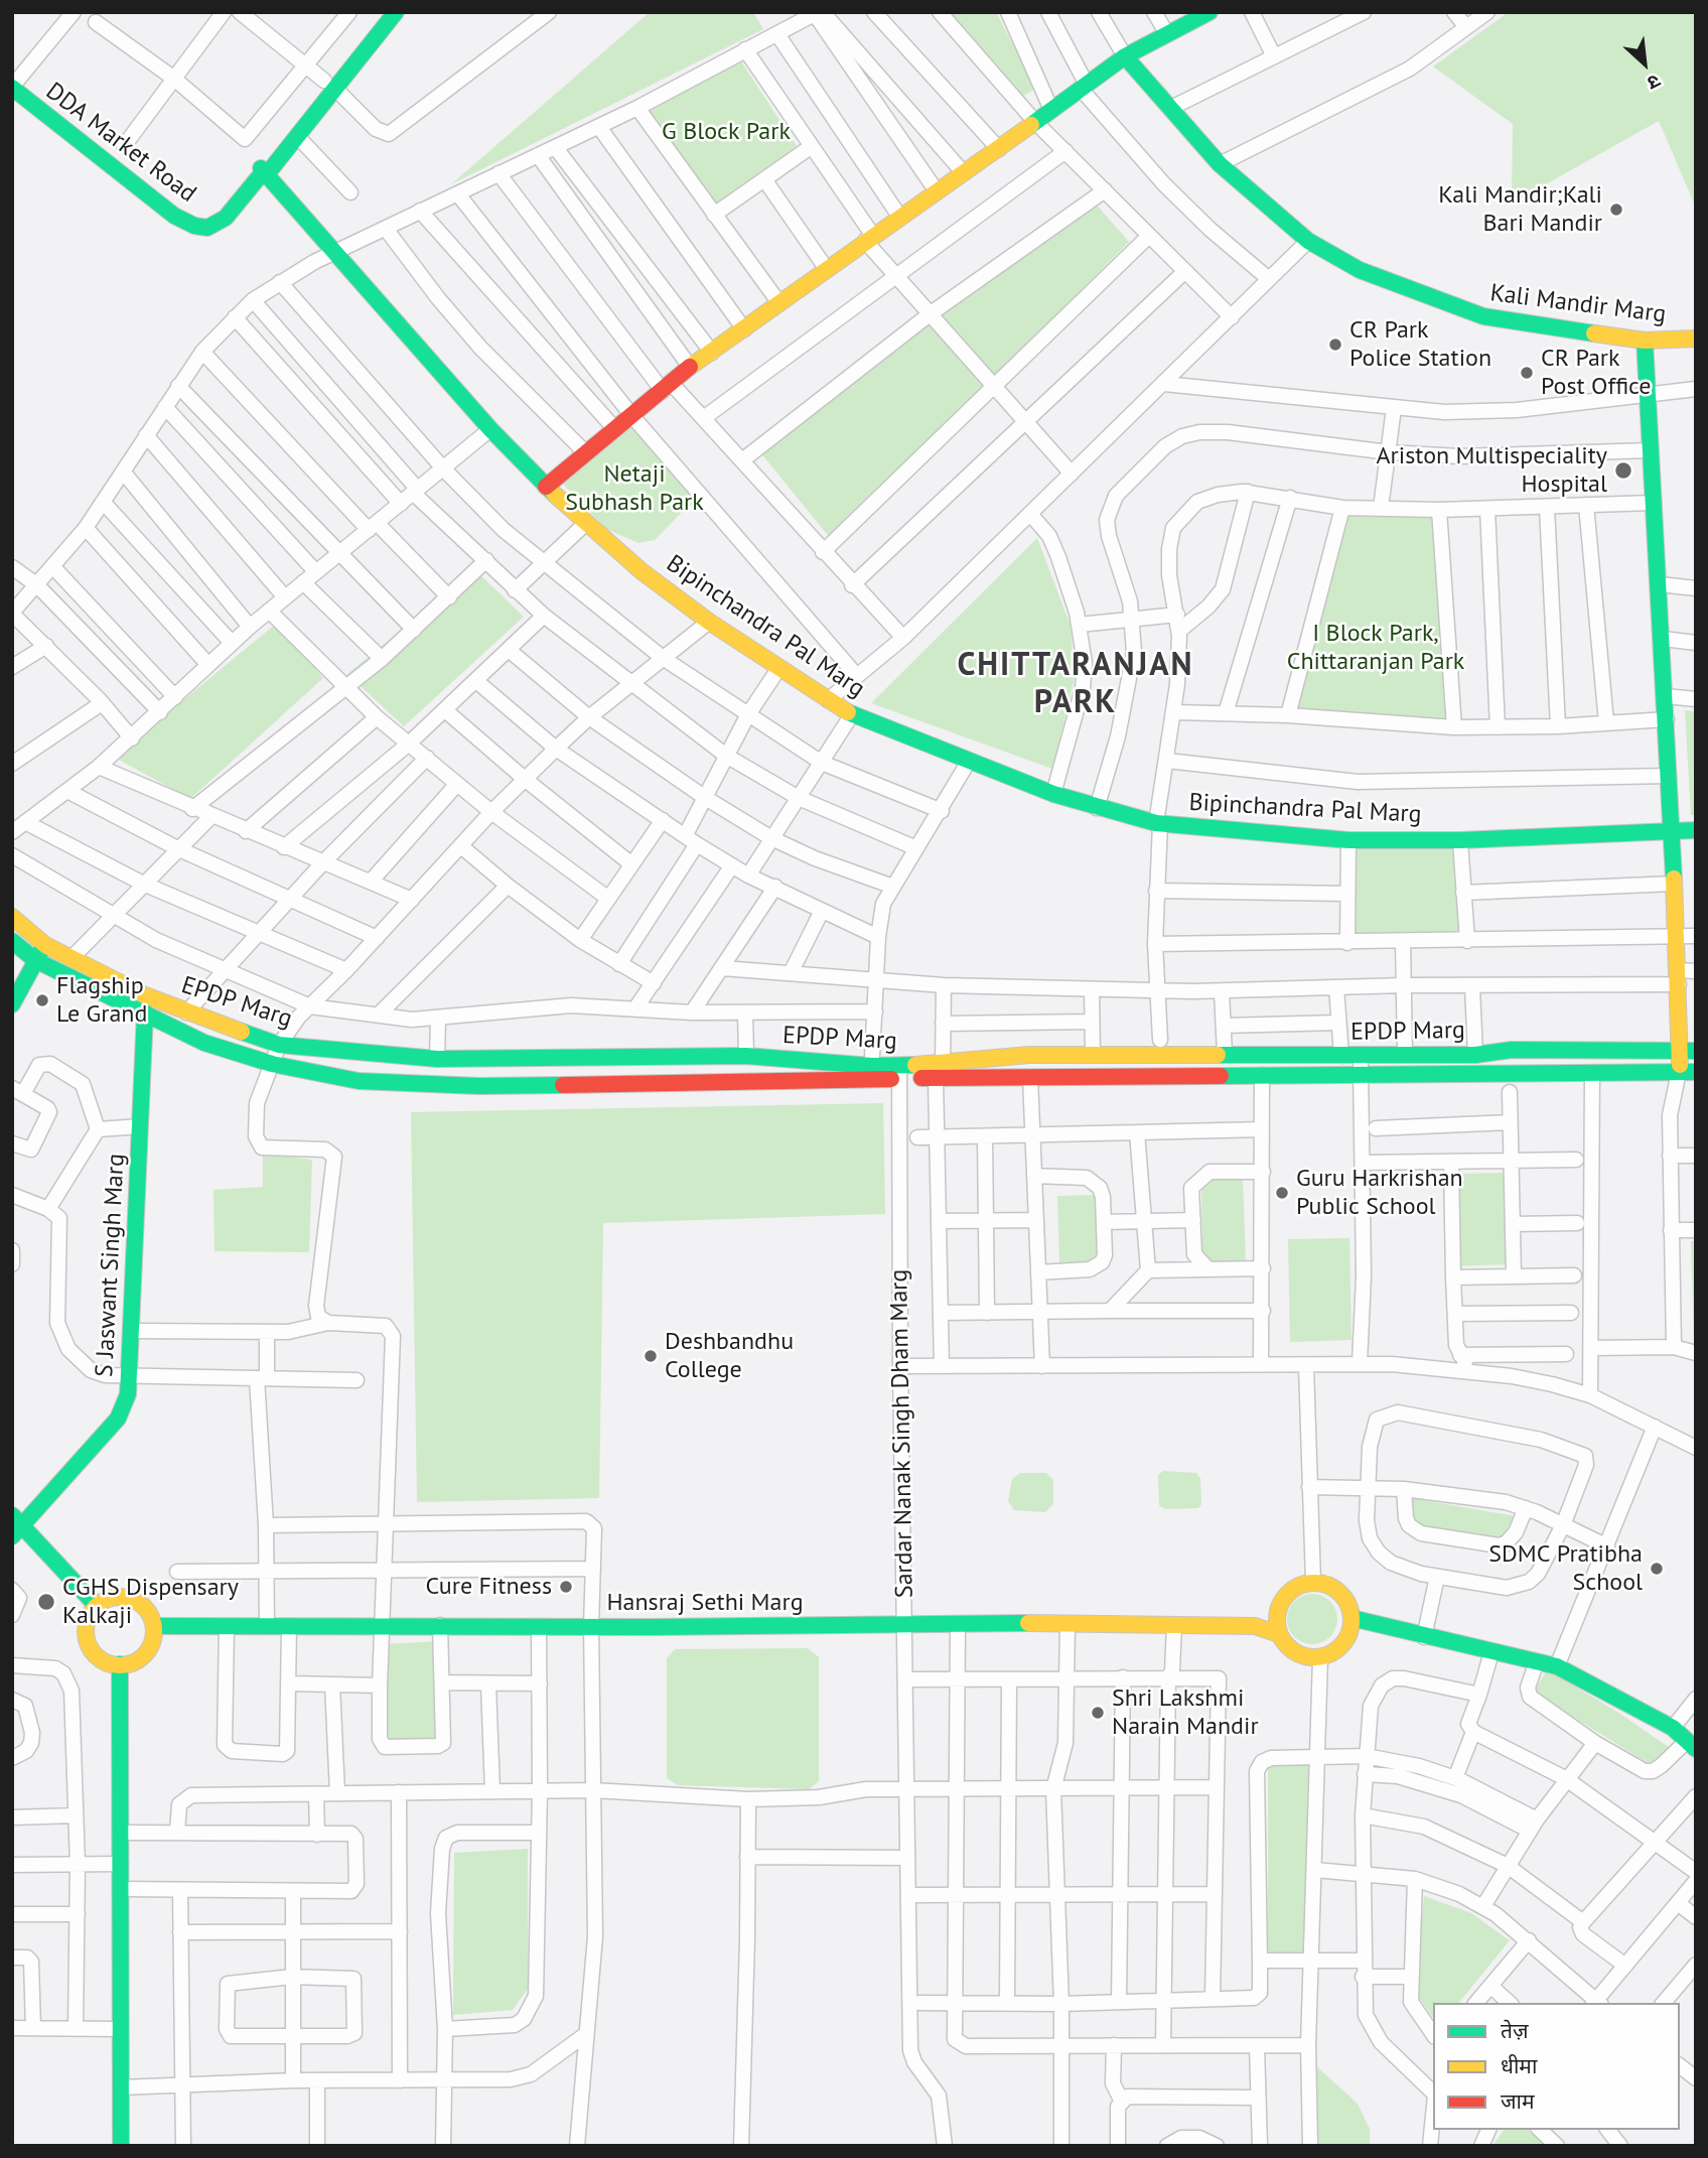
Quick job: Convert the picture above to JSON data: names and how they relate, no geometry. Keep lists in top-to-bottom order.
{
  "streets": {
    "street": [
      "DDA Market Road",
      "Kali Mandir Marg",
      "Bipinchandra Pal Marg",
      "EPDP Marg",
      "S Jaswant Singh Marg",
      "Sardar Nanak Singh Dham Marg",
      "Hansraj Sethi Marg"
    ]
  },
  "crossings": [
    ["DDA Market Road", "Bipinchandra Pal Marg"],
    ["EPDP Marg", "S Jaswant Singh Marg"],
    ["EPDP Marg", "Sardar Nanak Singh Dham Marg"],
    ["Sardar Nanak Singh Dham Marg", "Hansraj Sethi Marg"]
  ],
  "districts": ["CHITTARANJAN PARK"],
  "parks": ["G Block Park", "Netaji Subhash Park", "I Block Park, Chittaranjan Park"],
  "places": [
    "Kali Mandir;Kali Bari Mandir",
    "CR Park Police Station",
    "CR Park Post Office",
    "Ariston Multispeciality Hospital",
    "Flagship Le Grand",
    "Guru Harkrishan Public School",
    "Deshbandhu College",
    "SDMC Pratibha School",
    "Cure Fitness",
    "CGHS Dispensary Kalkaji",
    "Shri Lakshmi Narain Mandir"
  ],
  "legend": ["तेज़", "धीमा", "जाम"],
  "north": "bottom right"
}
